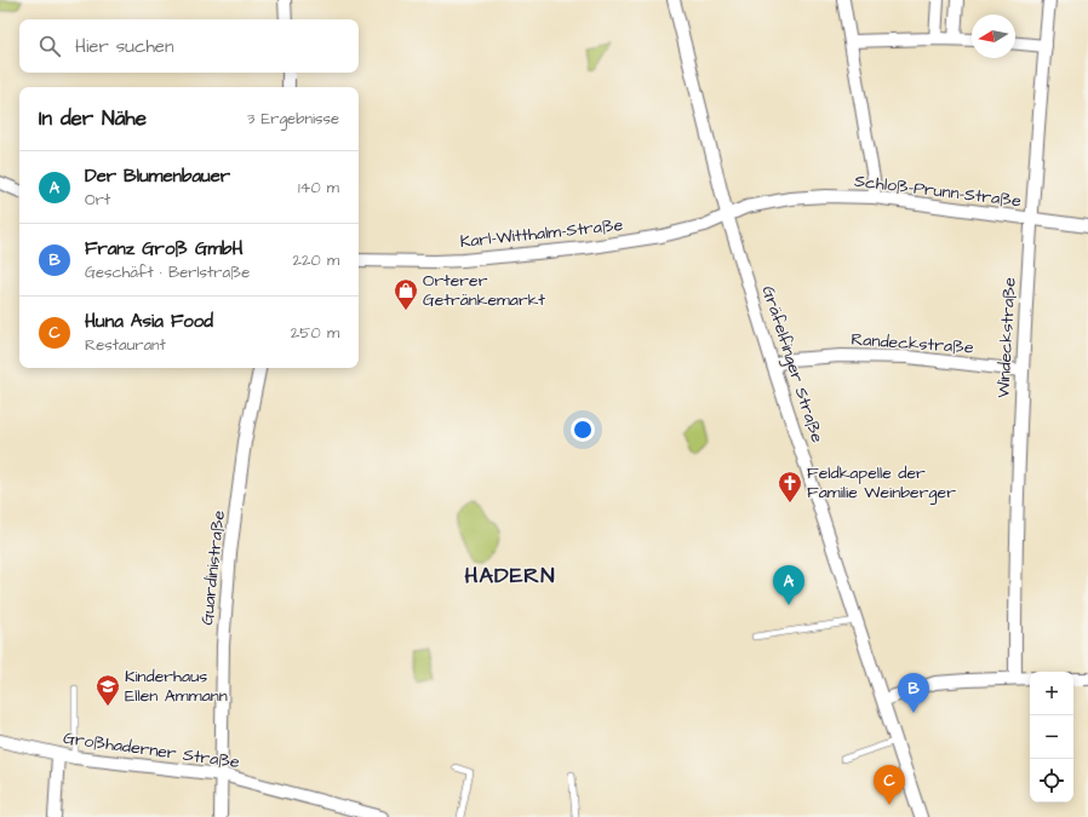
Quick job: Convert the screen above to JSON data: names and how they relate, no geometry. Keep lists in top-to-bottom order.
{
  "streets": {
    "street": [
      "Schloß-Prunn-Straße",
      "Karl-Witthalm-Straße",
      "Windeckstraße",
      "Randeckstraße",
      "Gräfelfinger Straße",
      "Guardinistraße",
      "Großhaderner Straße"
    ]
  },
  "crossings": [
    ["Schloß-Prunn-Straße", "Karl-Witthalm-Straße"],
    ["Schloß-Prunn-Straße", "Windeckstraße"],
    ["Schloß-Prunn-Straße", "Gräfelfinger Straße"],
    ["Karl-Witthalm-Straße", "Gräfelfinger Straße"],
    ["Windeckstraße", "Randeckstraße"],
    ["Randeckstraße", "Gräfelfinger Straße"],
    ["Guardinistraße", "Großhaderner Straße"]
  ],
  "districts": ["HADERN"],
  "places": {
    "shop": ["Orterer Getränkemarkt"],
    "church": ["Feldkapelle der Familie Weinberger"],
    "school or university": ["Kinderhaus Ellen Ammann"]
  },
  "north": "left",
  "page": {
    "search": "Hier suchen",
    "heading": ["In der Nähe", "3 Ergebnisse"],
    "list": [
      {
        "mark": "A",
        "name": "Der Blumenbauer",
        "note": "Ort",
        "value": "140 m"
      },
      {
        "mark": "B",
        "name": "Franz Groß GmbH",
        "note": "Geschäft · Berlstraße",
        "value": "220 m"
      },
      {
        "mark": "C",
        "name": "Huna Asia Food",
        "note": "Restaurant",
        "value": "250 m"
      }
    ],
    "pins": ["A", "B", "C"],
    "map_buttons": ["+", "−"]
  }
}
